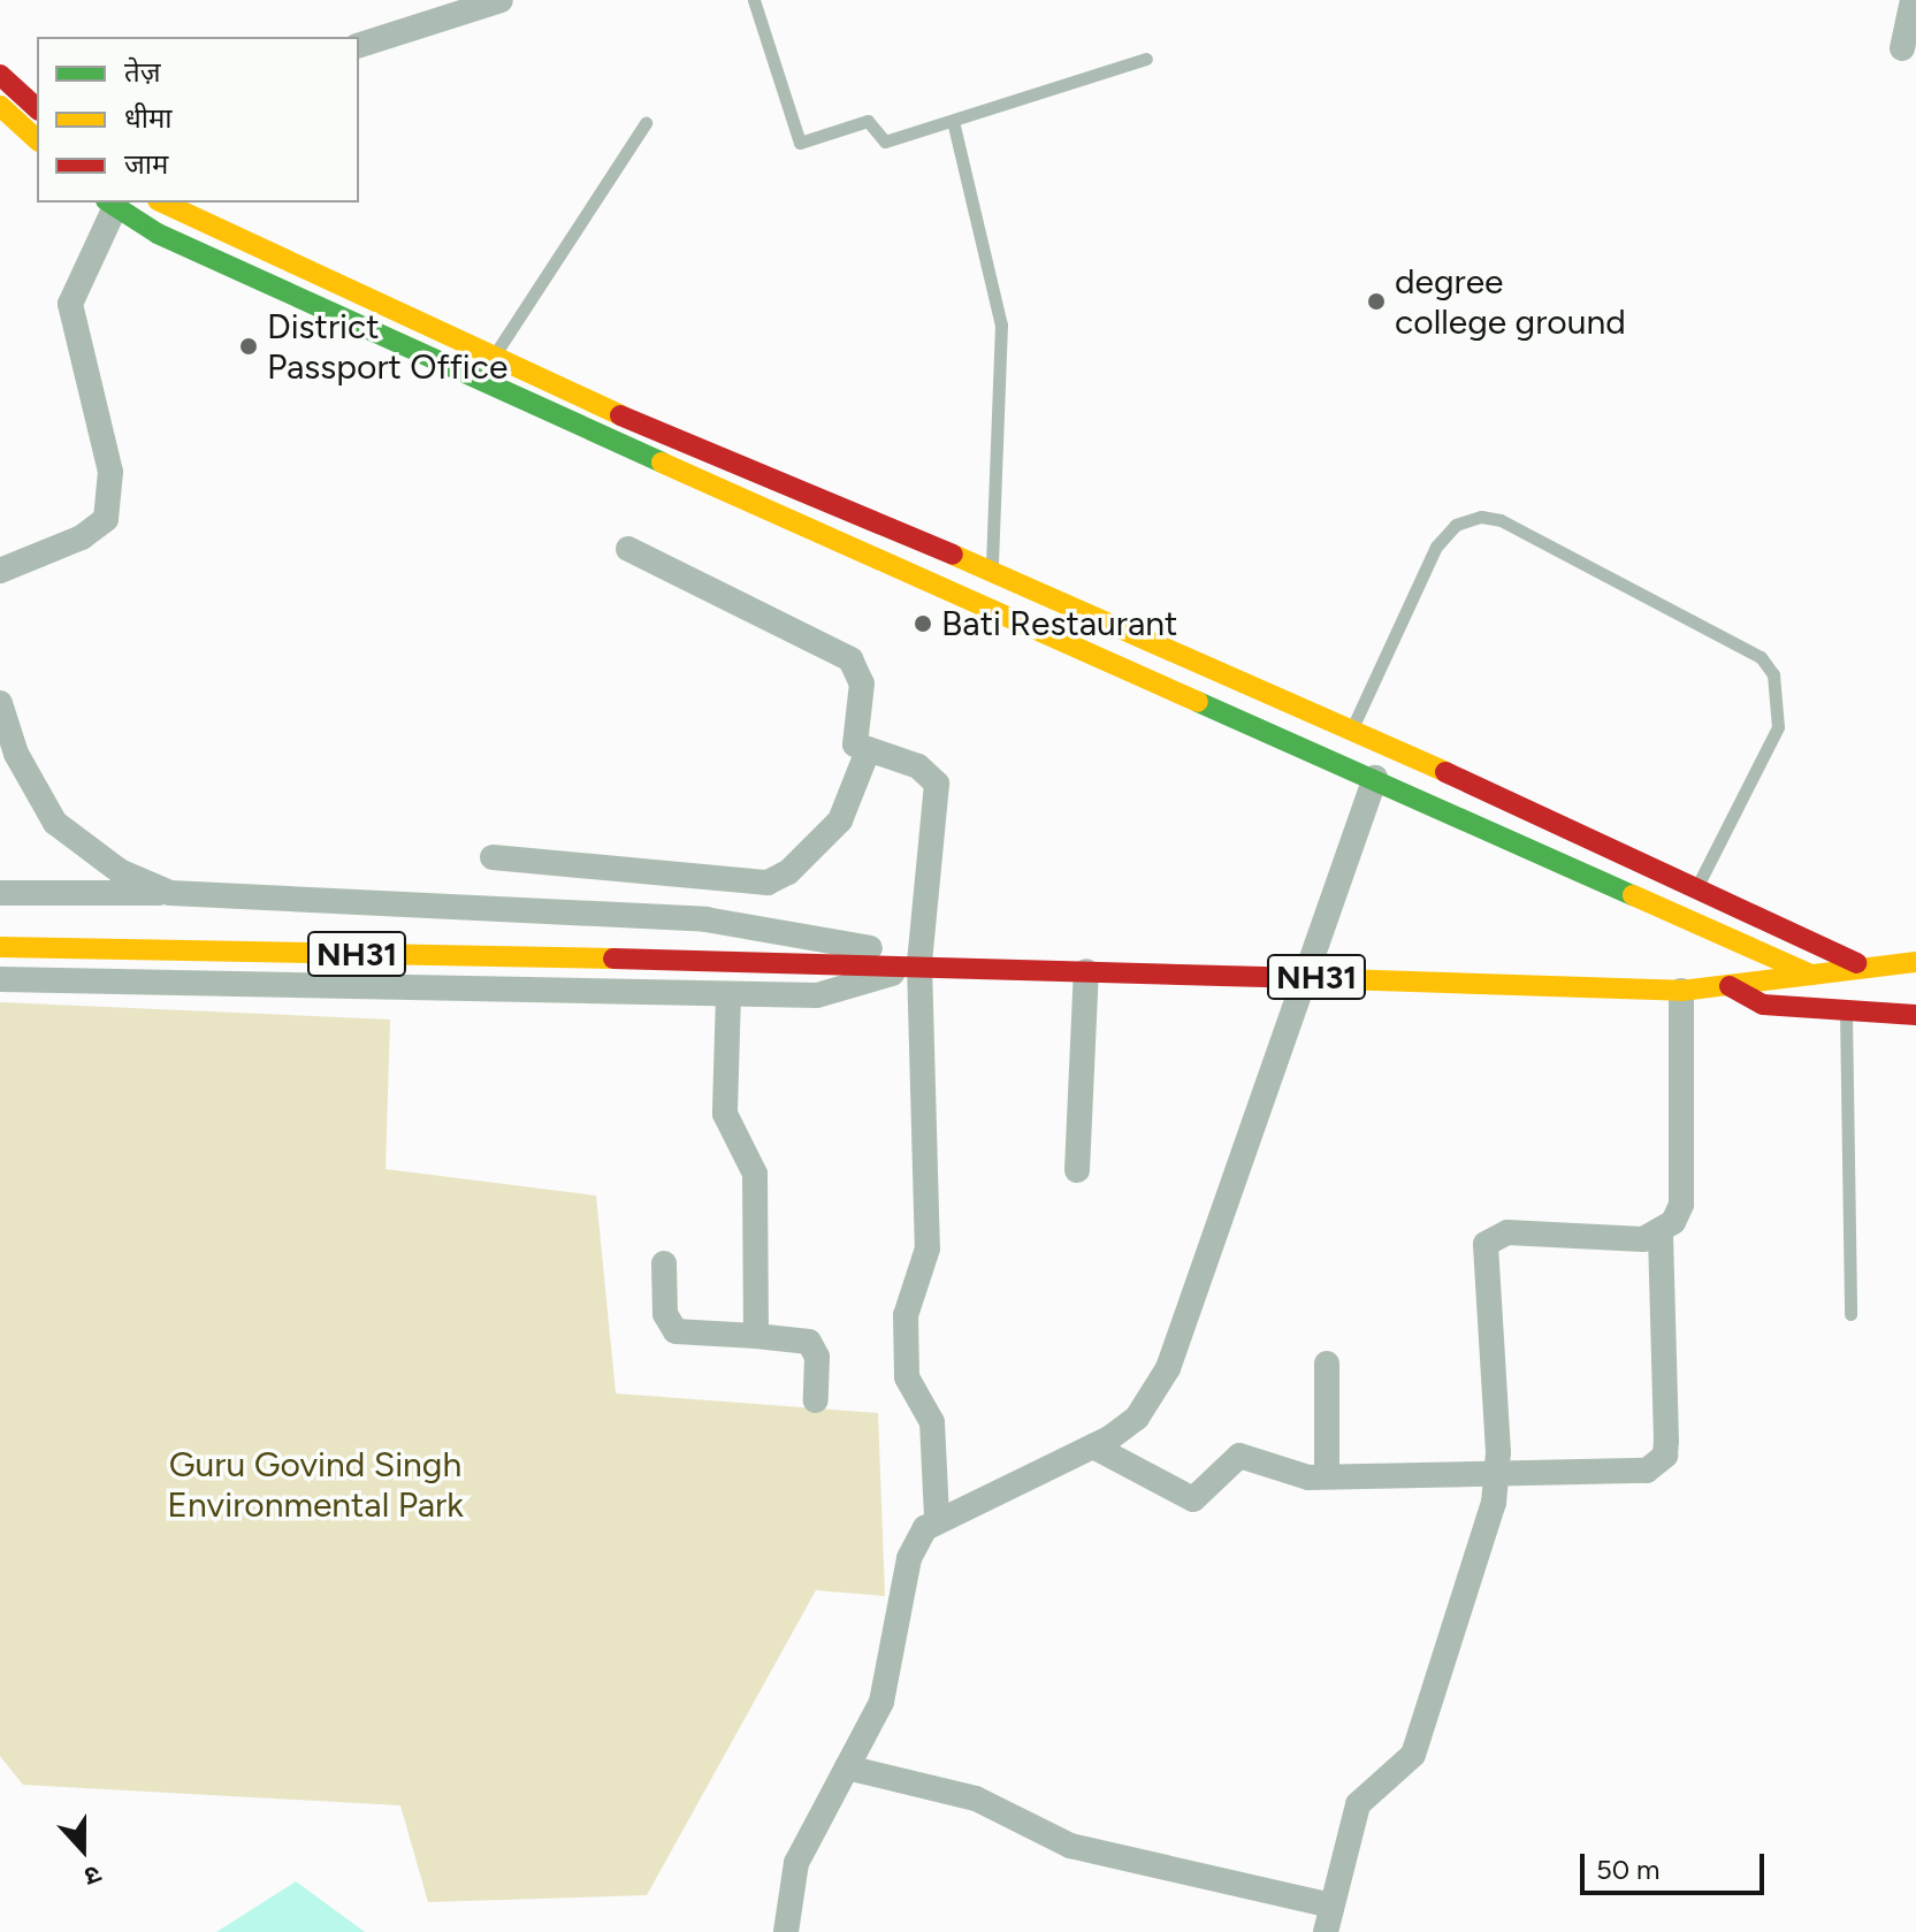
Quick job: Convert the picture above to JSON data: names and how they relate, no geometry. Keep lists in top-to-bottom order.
{
  "streets": {
    "main road": ["NH31"]
  },
  "parks": ["Guru Govind Singh Environmental Park"],
  "places": ["degree college ground", "District Passport Office", "Bati Restaurant"],
  "legend": ["तेज़", "धीमा", "जाम"],
  "scale_bar": "50 m",
  "north": "bottom"
}
